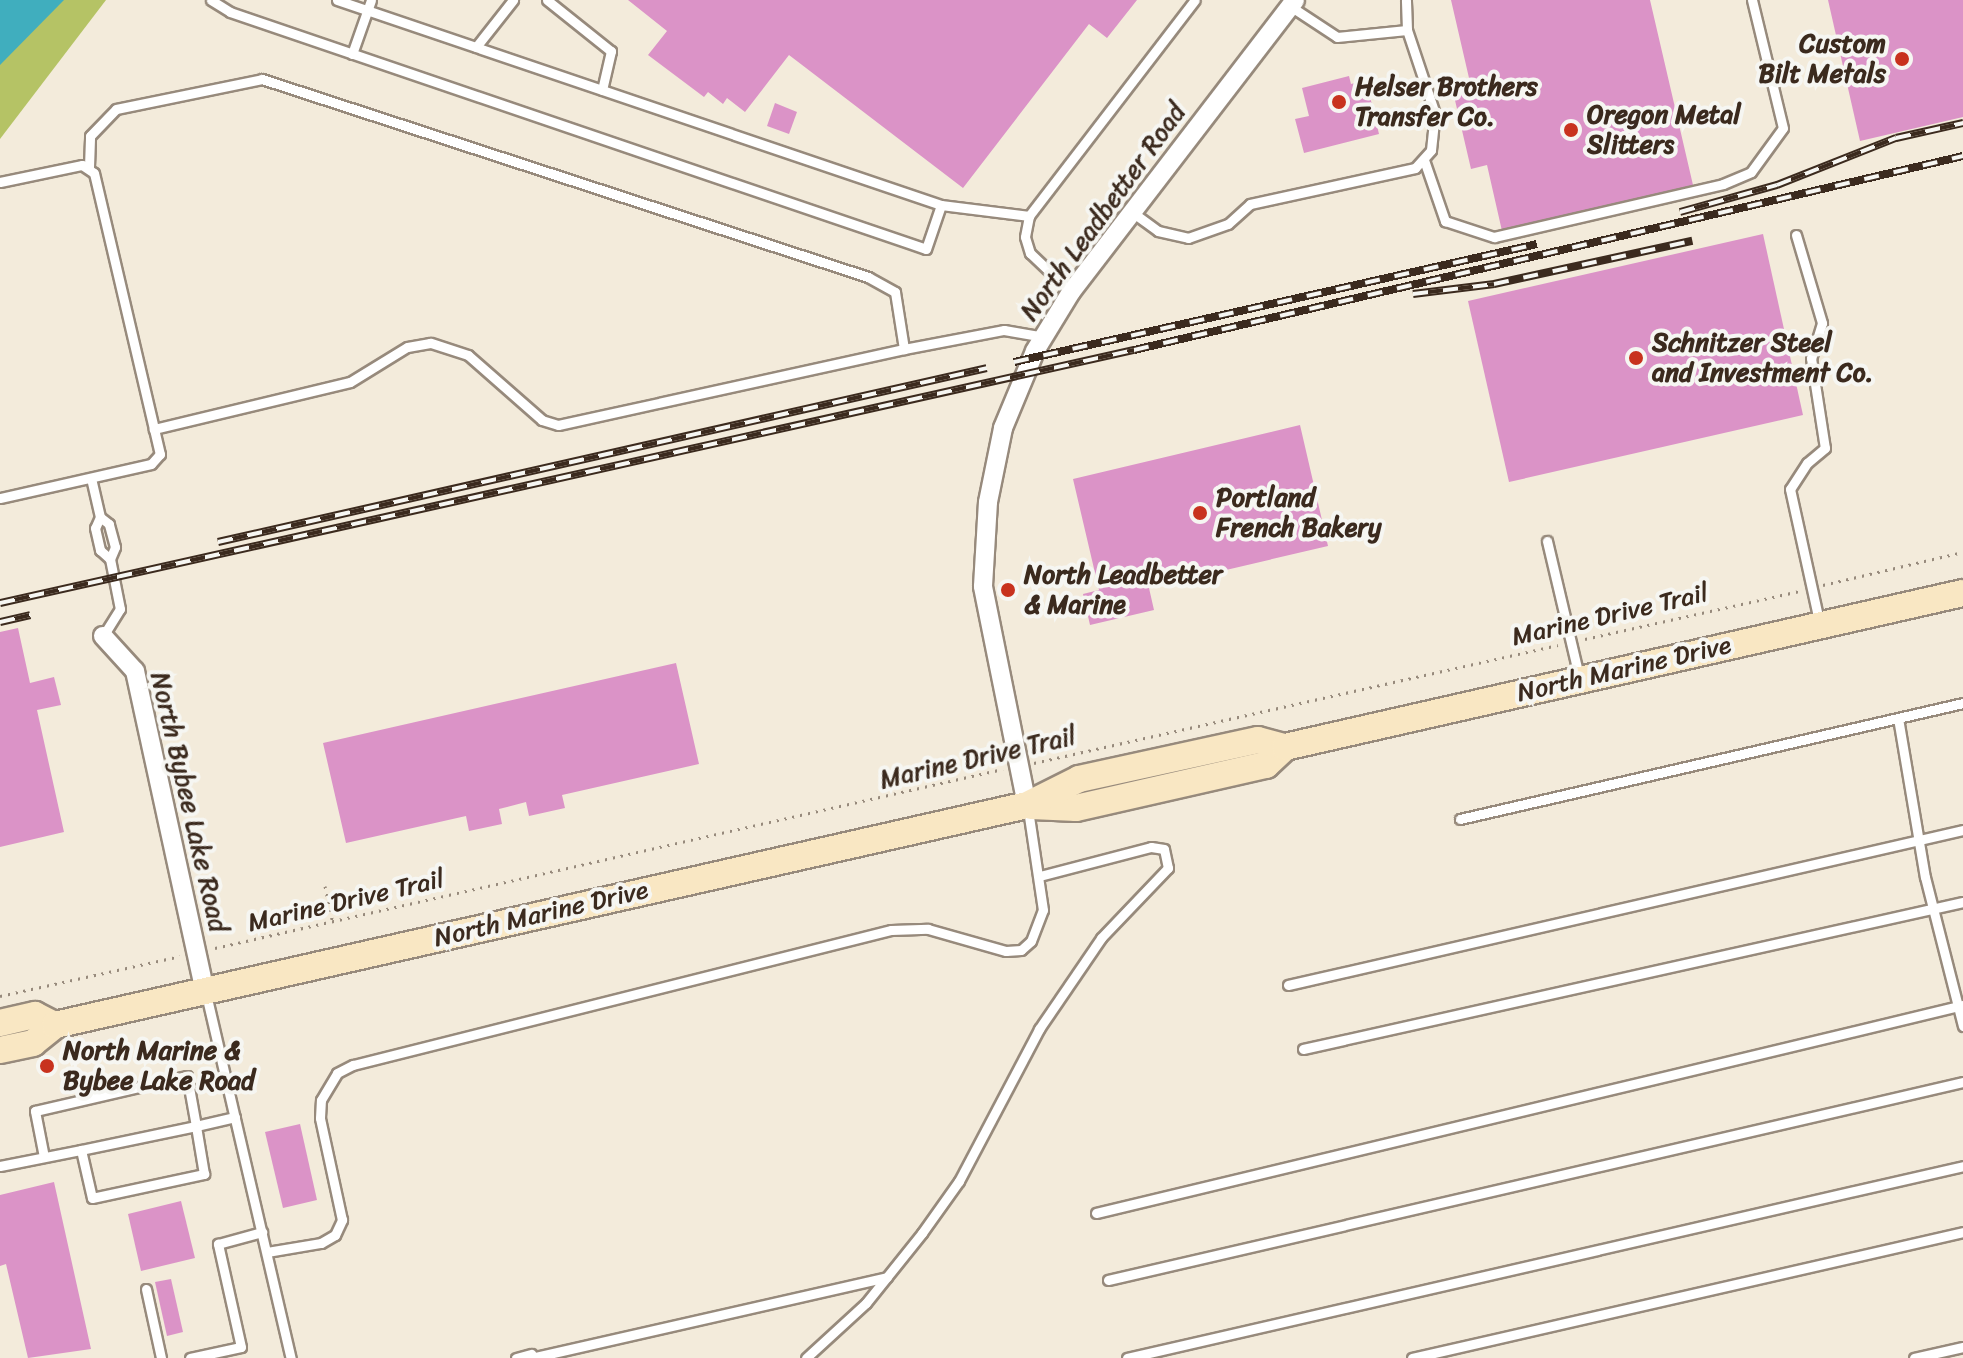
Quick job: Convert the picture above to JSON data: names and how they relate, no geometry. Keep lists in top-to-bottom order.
{
  "streets": {
    "main road": ["North Marine Drive"],
    "street": ["North Leadbetter Road", "North Bybee Lake Road"],
    "path": ["Marine Drive Trail"]
  },
  "crossings": [
    ["North Leadbetter Road", "Marine Drive Trail"],
    ["North Leadbetter Road", "North Marine Drive"],
    ["Marine Drive Trail", "North Bybee Lake Road"],
    ["North Marine Drive", "North Bybee Lake Road"]
  ],
  "places": [
    "Custom Bilt Metals",
    "Helser Brothers Transfer Co.",
    "Oregon Metal Slitters",
    "Schnitzer Steel and Investment Co.",
    "Portland French Bakery",
    "North Leadbetter & Marine",
    "North Marine & Bybee Lake Road"
  ]
}
